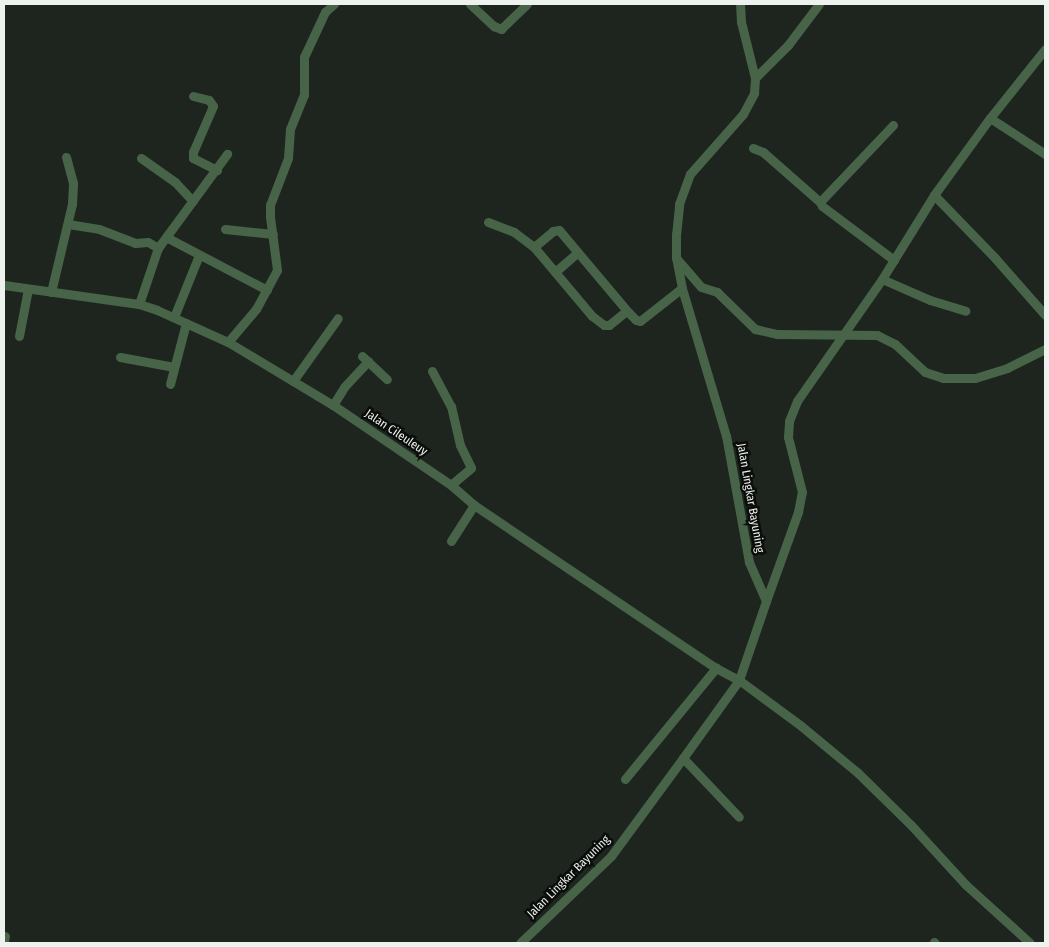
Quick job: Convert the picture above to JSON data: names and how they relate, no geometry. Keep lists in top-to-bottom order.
{
  "streets": {
    "street": ["Jalan Cileuleuy", "Jalan Lingkar Bayuning"]
  },
  "crossings": [
    ["Jalan Cileuleuy", "Jalan Lingkar Bayuning"]
  ]
}
